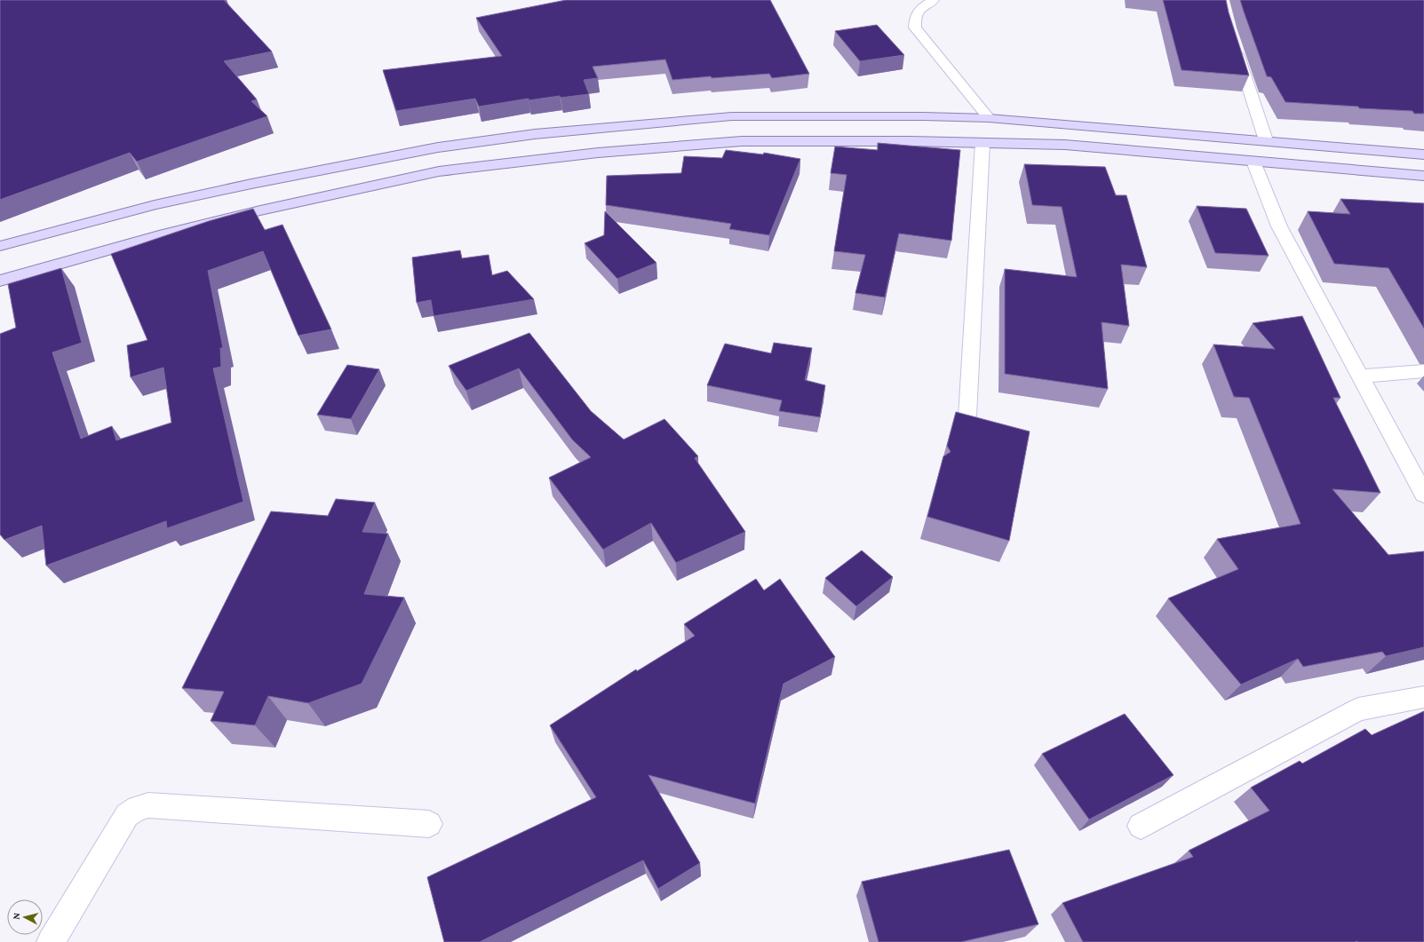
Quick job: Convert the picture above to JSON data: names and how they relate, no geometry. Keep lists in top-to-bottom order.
{
  "north": "left"
}
